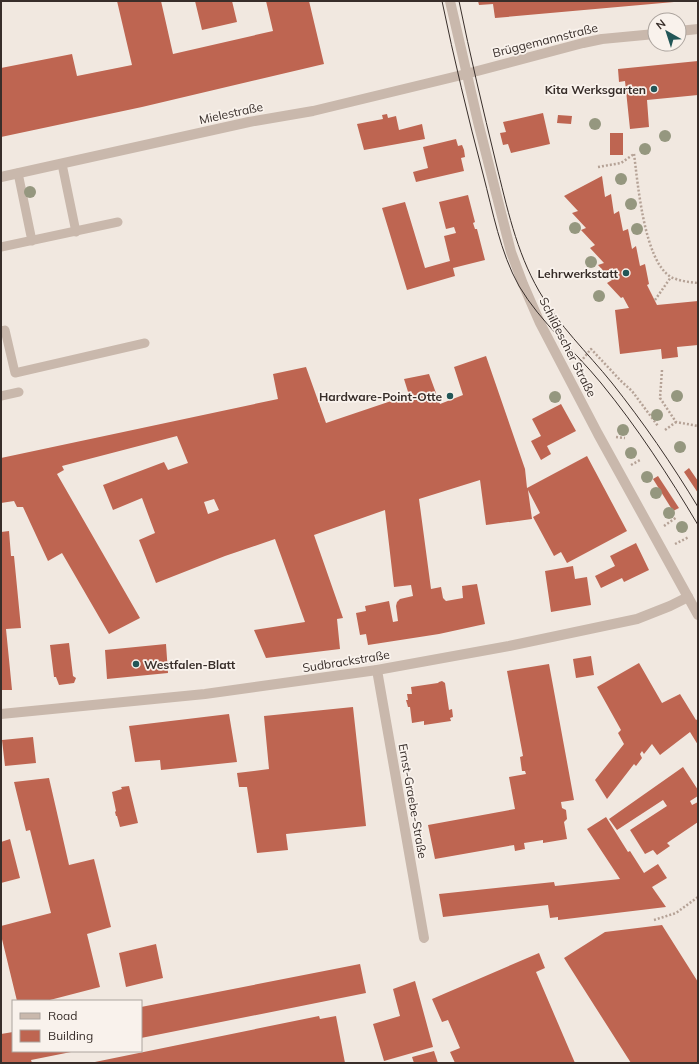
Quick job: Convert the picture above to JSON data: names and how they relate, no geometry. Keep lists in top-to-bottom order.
{
  "streets": {
    "street": [
      "Brüggemannstraße",
      "Mielestraße",
      "Schildescher Straße",
      "Sudbrackstraße",
      "Ernst-Graebe-Straße"
    ]
  },
  "crossings": [
    ["Brüggemannstraße", "Mielestraße"],
    ["Brüggemannstraße", "Schildescher Straße"],
    ["Mielestraße", "Schildescher Straße"],
    ["Schildescher Straße", "Sudbrackstraße"],
    ["Sudbrackstraße", "Ernst-Graebe-Straße"]
  ],
  "places": [
    "Kita Werksgarten",
    "Lehrwerkstatt",
    "Hardware-Point-Otte",
    "Westfalen-Blatt"
  ],
  "legend": ["Road", "Building"],
  "north": "top left"
}
